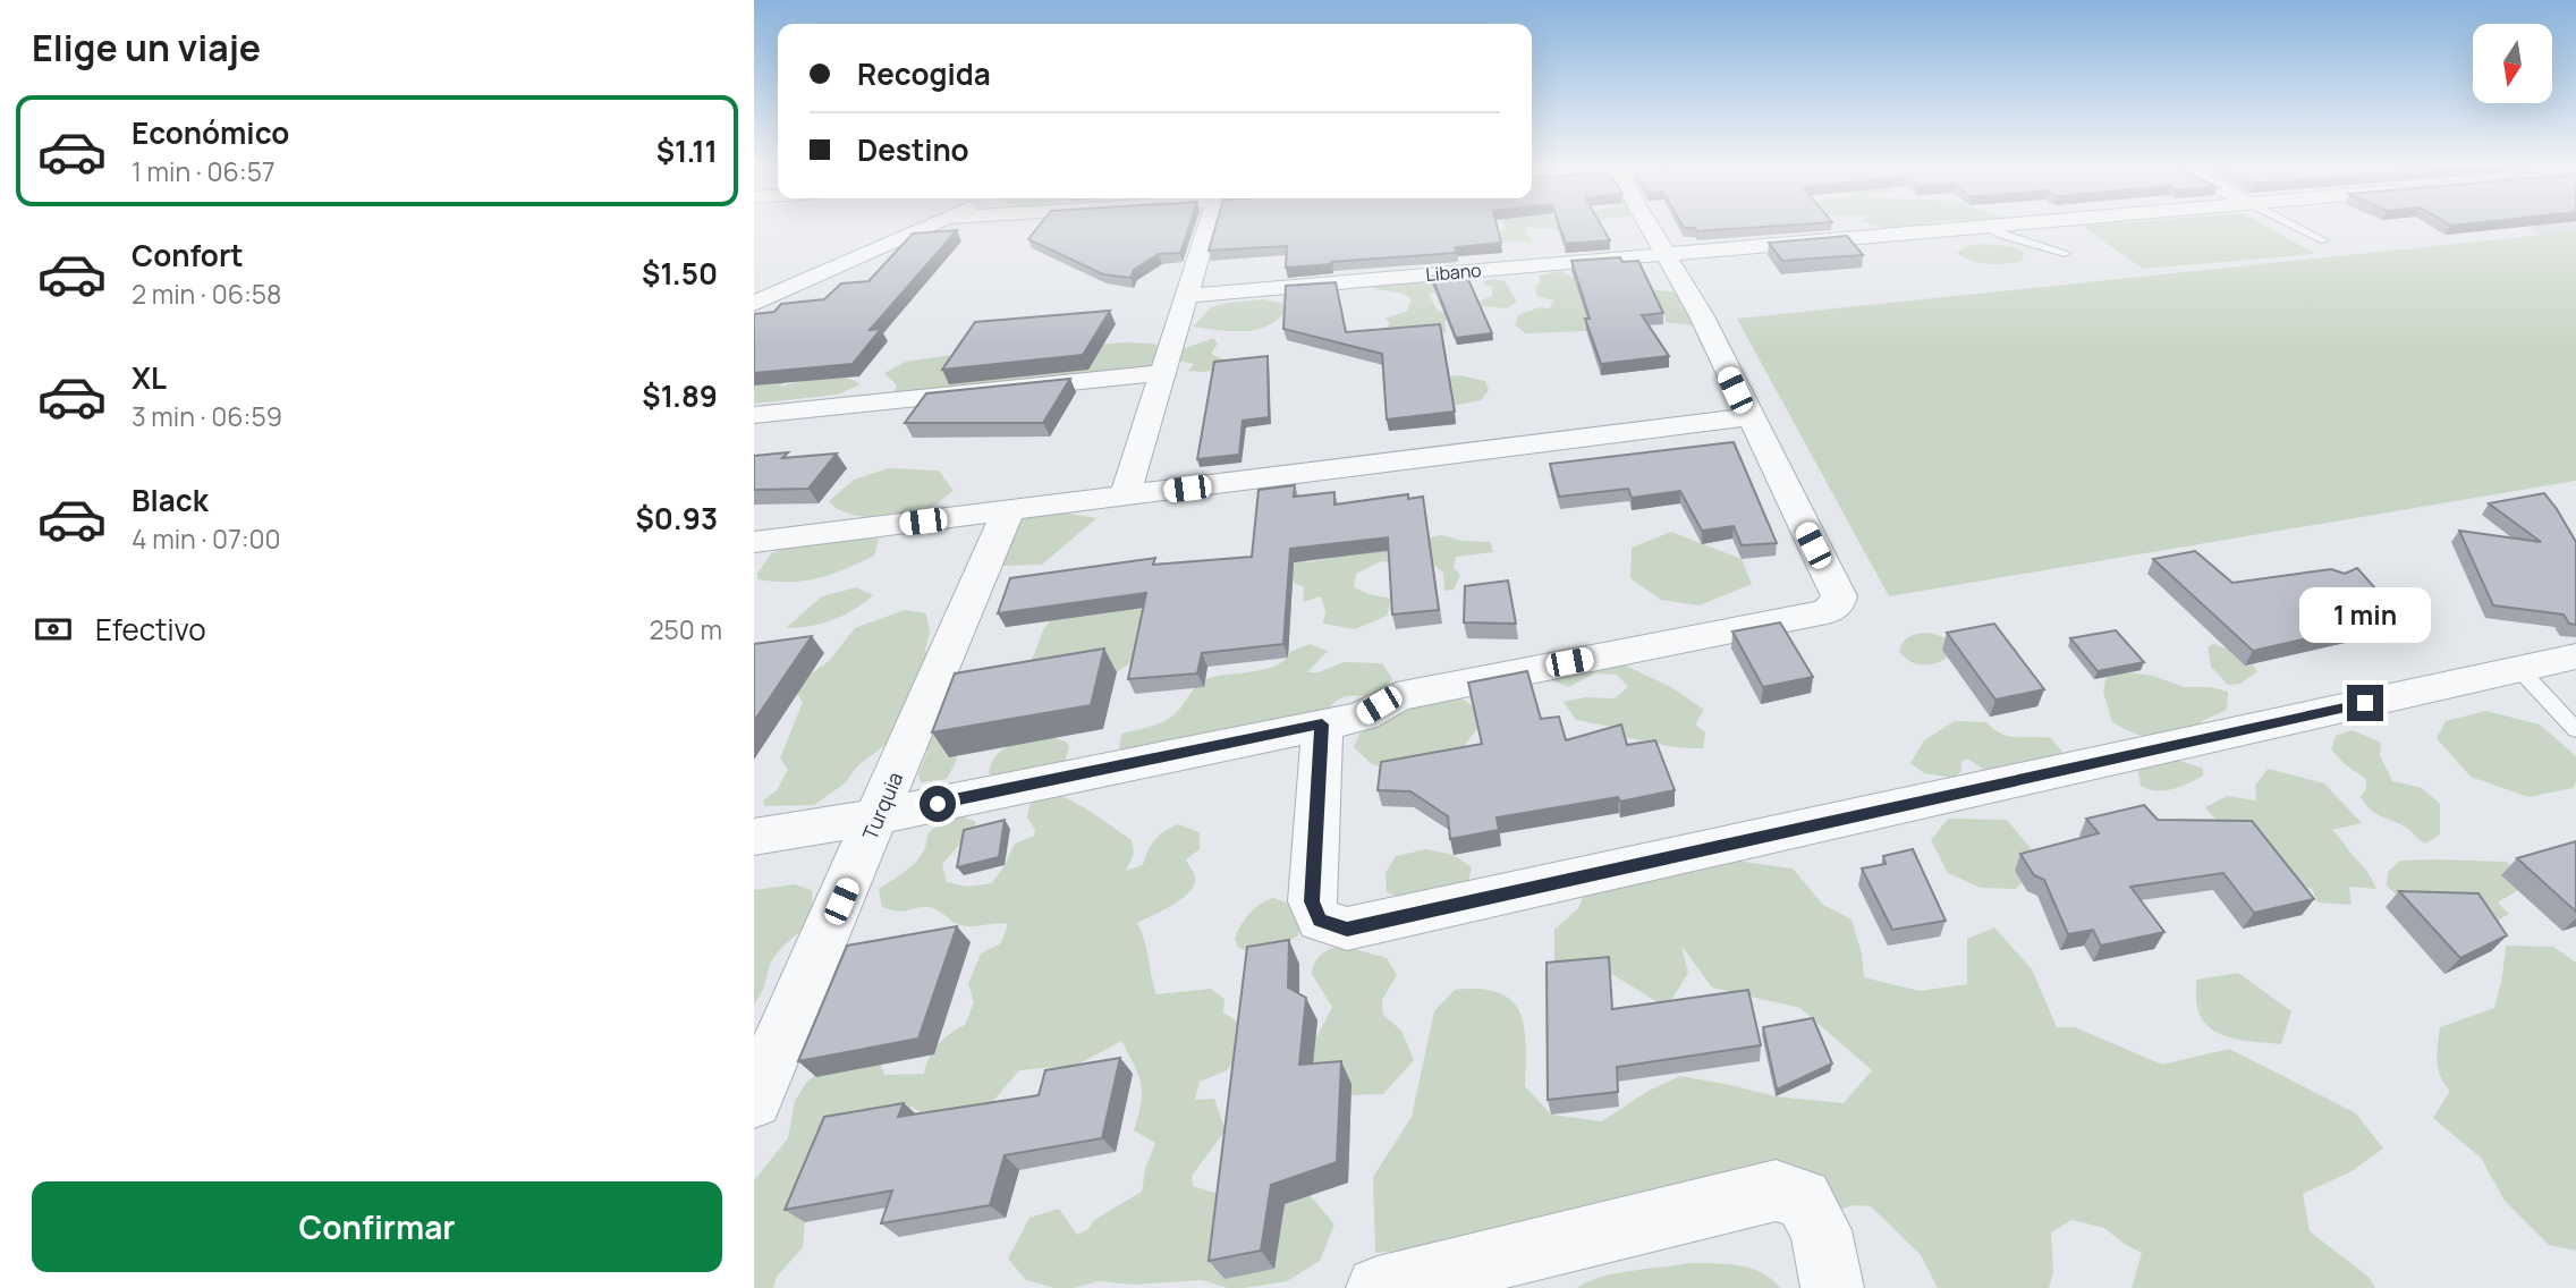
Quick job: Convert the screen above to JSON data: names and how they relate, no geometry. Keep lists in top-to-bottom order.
{
  "streets": {
    "street": ["Libano", "Turquia"]
  },
  "north": "bottom",
  "page": {
    "heading": "Elige un viaje",
    "banner": ["Recogida", "Destino"],
    "list": [
      {
        "name": "Económico",
        "note": "1 min · 06:57",
        "value": "$1.11"
      },
      {
        "name": "Confort",
        "note": "2 min · 06:58",
        "value": "$1.50"
      },
      {
        "name": "XL",
        "note": "3 min · 06:59",
        "value": "$1.89"
      },
      {
        "name": "Black",
        "note": "4 min · 07:00",
        "value": "$0.93"
      }
    ],
    "pay": ["Efectivo", "250 m"],
    "bubble": "1 min",
    "buttons": "Confirmar"
  }
}
